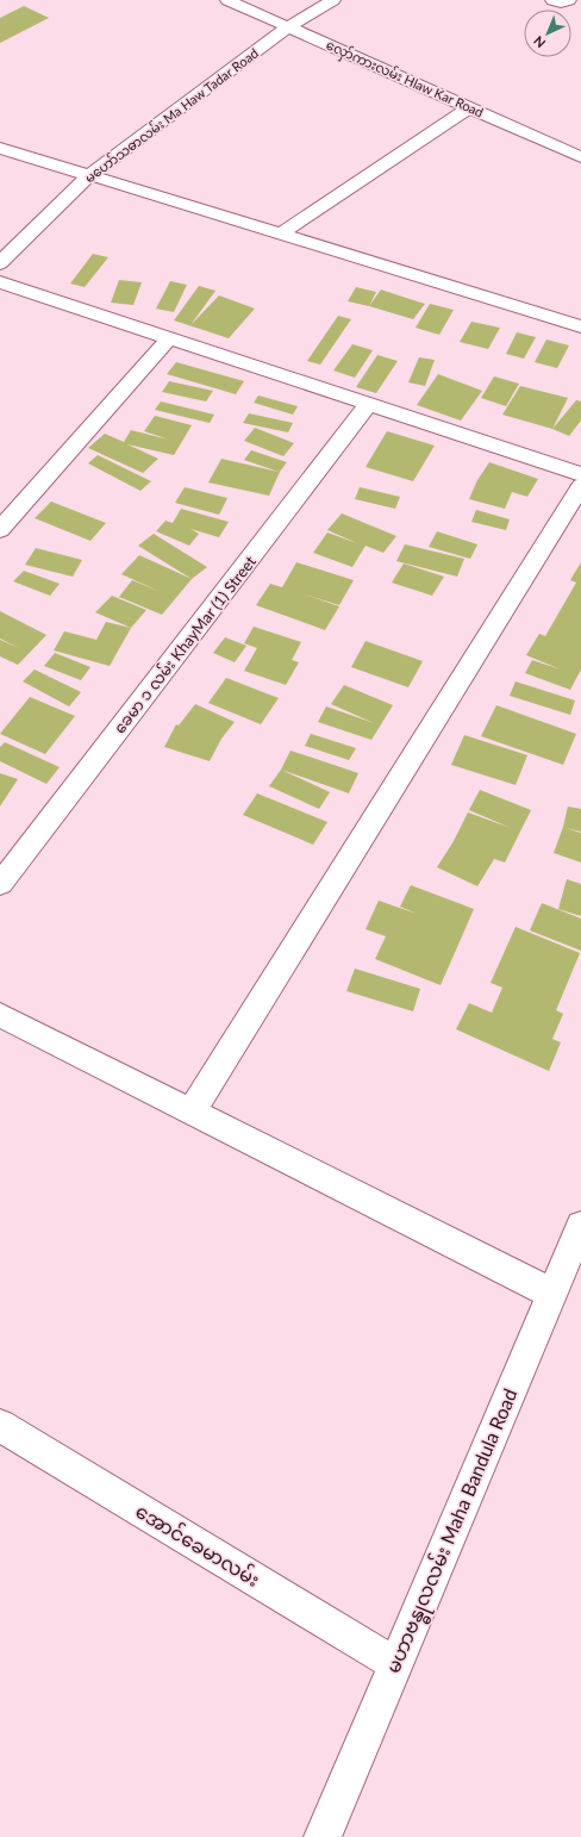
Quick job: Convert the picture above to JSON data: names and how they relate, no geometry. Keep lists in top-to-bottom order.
{
  "streets": {
    "street": [
      "လှော်ကားလမ်း Hlaw Kar Road",
      "မဟော်သဓာလမ်း Ma Haw Tadar Road",
      "ခေမာ ၁ လမ်း KhayMar (1) Street",
      "မဟာဗန္ဓုလလမ်း Maha Bandula Road",
      "အောင်ခေမာလမ်း"
    ]
  },
  "crossings": [
    ["လှော်ကားလမ်း Hlaw Kar Road", "မဟော်သဓာလမ်း Ma Haw Tadar Road"],
    ["မဟာဗန္ဓုလလမ်း Maha Bandula Road", "အောင်ခေမာလမ်း"]
  ],
  "north": "bottom left"
}
